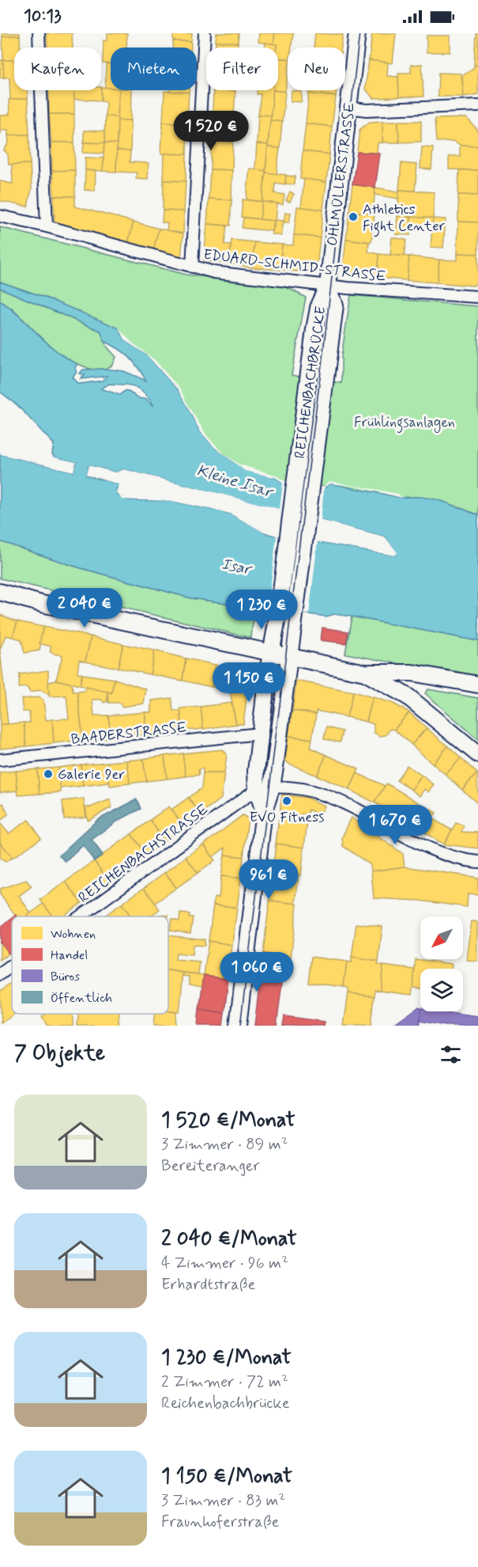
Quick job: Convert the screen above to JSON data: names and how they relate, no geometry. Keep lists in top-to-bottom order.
{
  "streets": {
    "main road": ["OHLMÜLLERSTRASSE", "REICHENBACHBRÜCKE"],
    "street": ["EDUARD-SCHMID-STRASSE", "BAADERSTRASSE", "REICHENBACHSTRASSE"]
  },
  "crossings": [
    ["OHLMÜLLERSTRASSE", "EDUARD-SCHMID-STRASSE"],
    ["OHLMÜLLERSTRASSE", "REICHENBACHBRÜCKE"],
    ["EDUARD-SCHMID-STRASSE", "REICHENBACHBRÜCKE"]
  ],
  "water": ["Kleine Isar", "Isar"],
  "parks": ["Frühlingsanlagen"],
  "places": ["Athletics Fight Center", "Galerie 9er", "EVO Fitness"],
  "legend": [
    "Wohnen",
    "Handel",
    "Büros",
    "Öffentlich"
  ],
  "north": "bottom left",
  "page": {
    "status": "10:13",
    "chip": [
      "Kaufen",
      "Mieten",
      "Filter",
      "Neu"
    ],
    "price": [
      "1 520 €",
      "2 040 €",
      "1 230 €",
      "1 150 €",
      "1 670 €",
      "961 €",
      "1 060 €"
    ],
    "heading": "7 Objekte",
    "list": [
      {
        "name": "1 520 €/Monat",
        "note": "3 Zimmer · 89 m² · Bereiteranger"
      },
      {
        "name": "2 040 €/Monat",
        "note": "4 Zimmer · 96 m² · Erhardtstraße"
      },
      {
        "name": "1 230 €/Monat",
        "note": "2 Zimmer · 72 m² · Reichenbachbrücke"
      },
      {
        "name": "1 150 €/Monat",
        "note": "3 Zimmer · 83 m² · Fraunhoferstraße"
      }
    ]
  }
}
